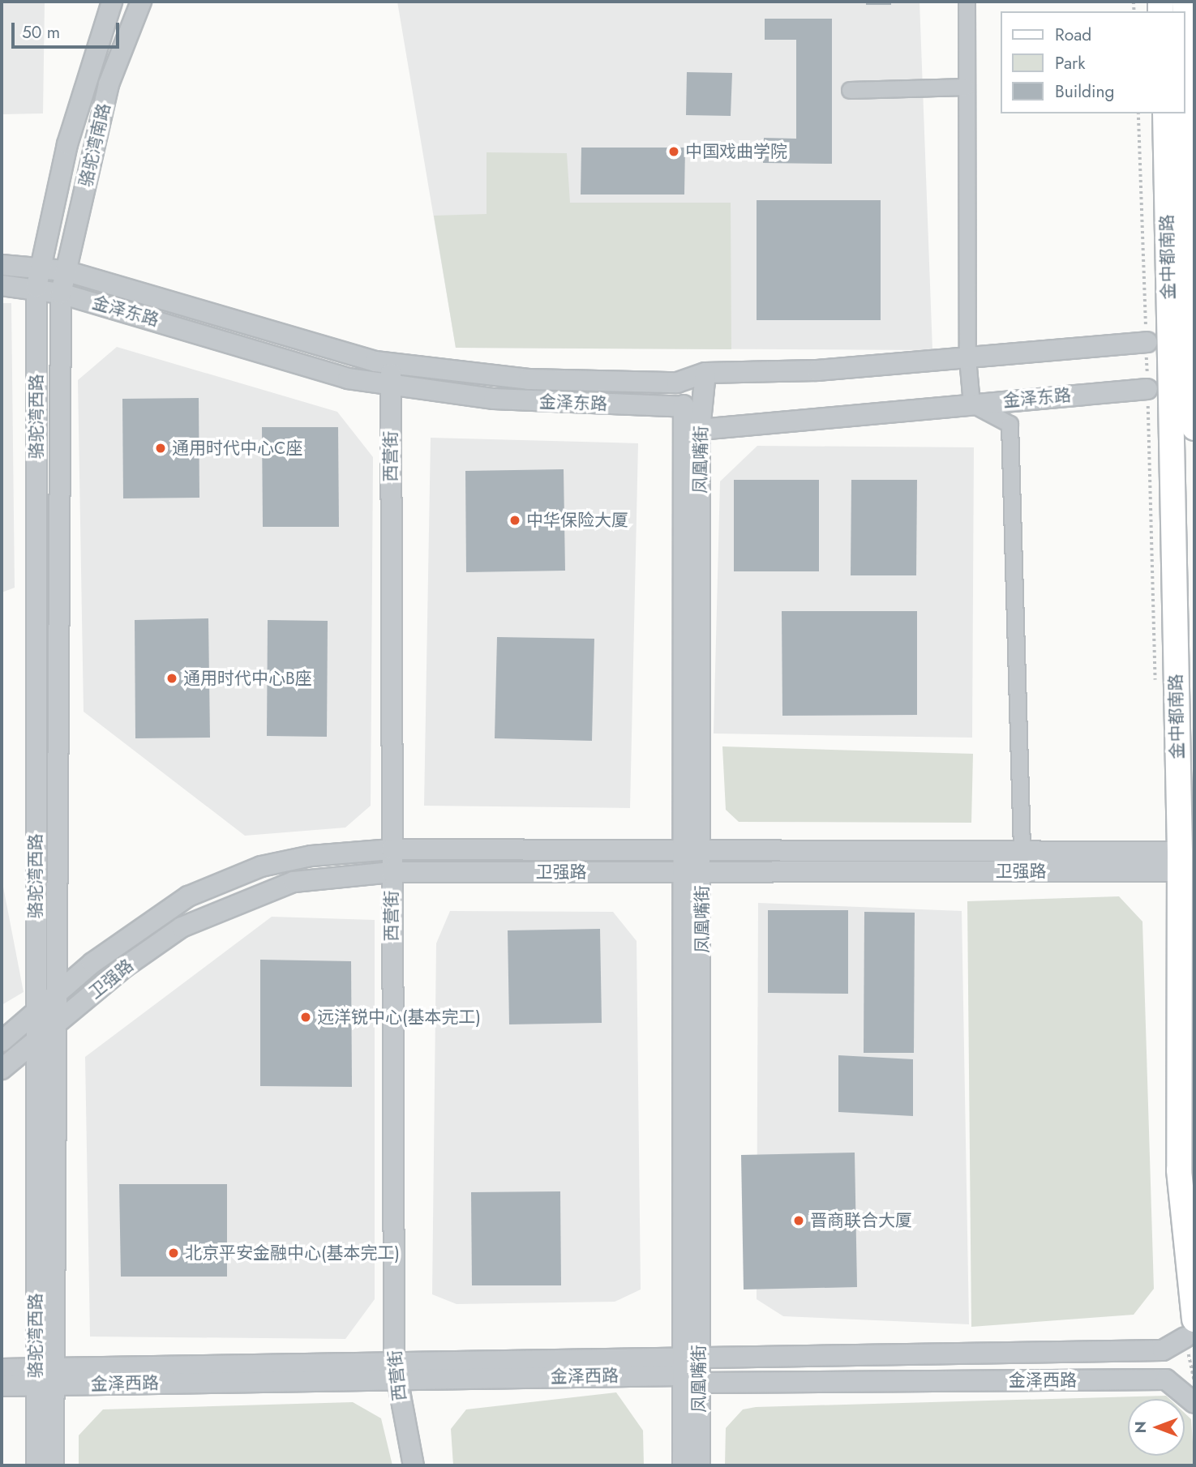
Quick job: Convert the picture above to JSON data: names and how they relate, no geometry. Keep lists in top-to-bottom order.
{
  "streets": {
    "main road": ["金中都南路"],
    "street": [
      "骆驼湾南路",
      "金泽东路",
      "骆驼湾西路",
      "西营街",
      "凤凰嘴街",
      "卫强路",
      "金泽西路"
    ]
  },
  "crossings": [
    ["骆驼湾南路", "金泽东路"],
    ["骆驼湾南路", "骆驼湾西路"],
    ["金中都南路", "卫强路"],
    ["金中都南路", "金泽西路"],
    ["金泽东路", "骆驼湾西路"],
    ["金泽东路", "西营街"],
    ["金泽东路", "凤凰嘴街"],
    ["骆驼湾西路", "卫强路"],
    ["骆驼湾西路", "金泽西路"],
    ["西营街", "卫强路"],
    ["西营街", "金泽西路"],
    ["凤凰嘴街", "卫强路"],
    ["凤凰嘴街", "金泽西路"]
  ],
  "places": [
    "中国戏曲学院",
    "通用时代中心C座",
    "中华保险大厦",
    "通用时代中心B座",
    "远洋锐中心(基本完工)",
    "晋商联合大厦",
    "北京平安金融中心(基本完工)"
  ],
  "legend": ["Road", "Park", "Building"],
  "scale_bar": "50 m",
  "north": "left"
}
